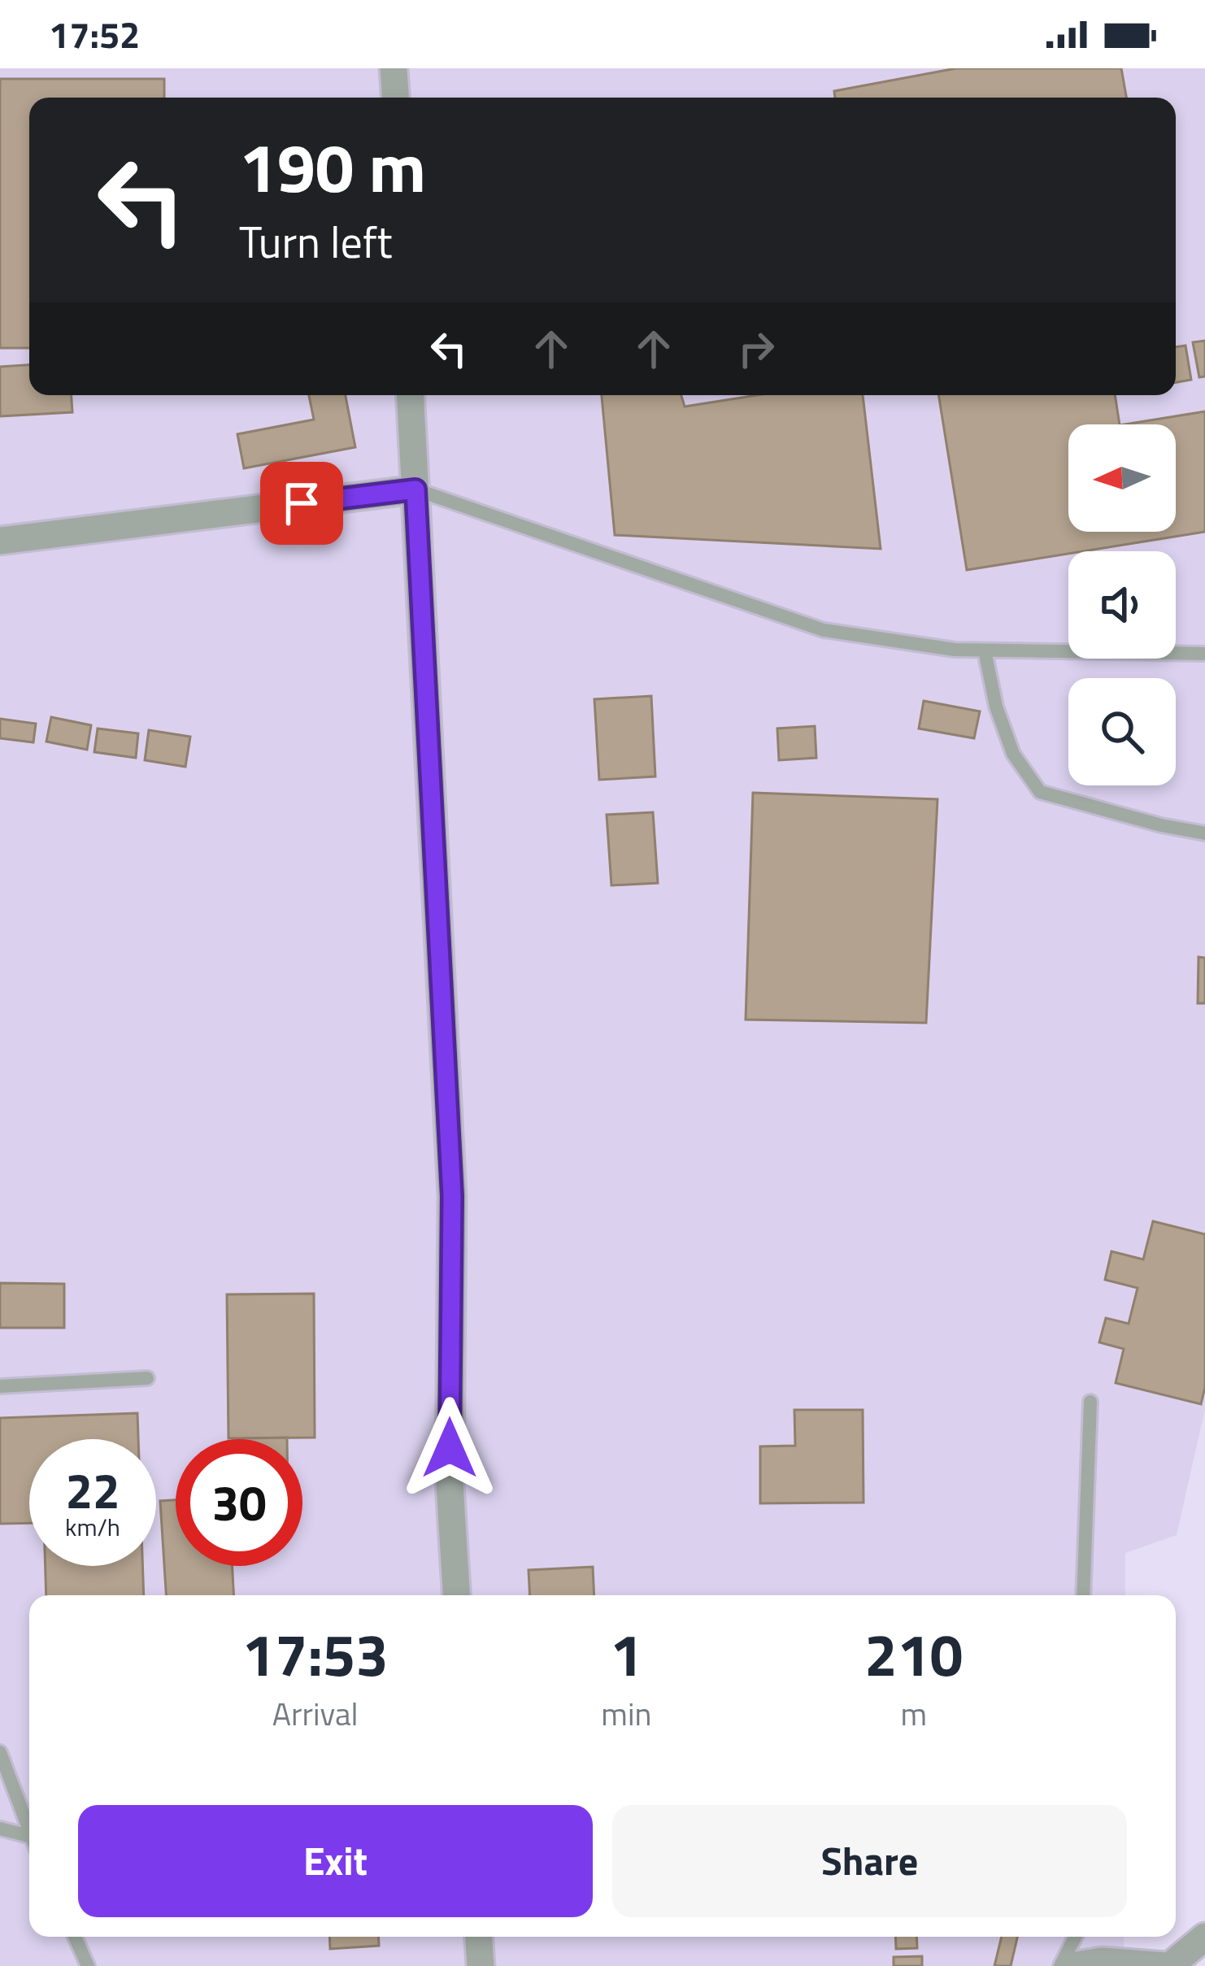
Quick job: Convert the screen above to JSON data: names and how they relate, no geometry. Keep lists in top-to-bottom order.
{
  "north": "left",
  "page": {
    "status": "17:52",
    "turn": ["190 m", "Turn left"],
    "speed": "22 km/h",
    "limit": "30",
    "eta": [
      "17:53",
      "Arrival",
      "1",
      "min",
      "210",
      "m"
    ],
    "buttons": ["Exit", "Share"]
  }
}
